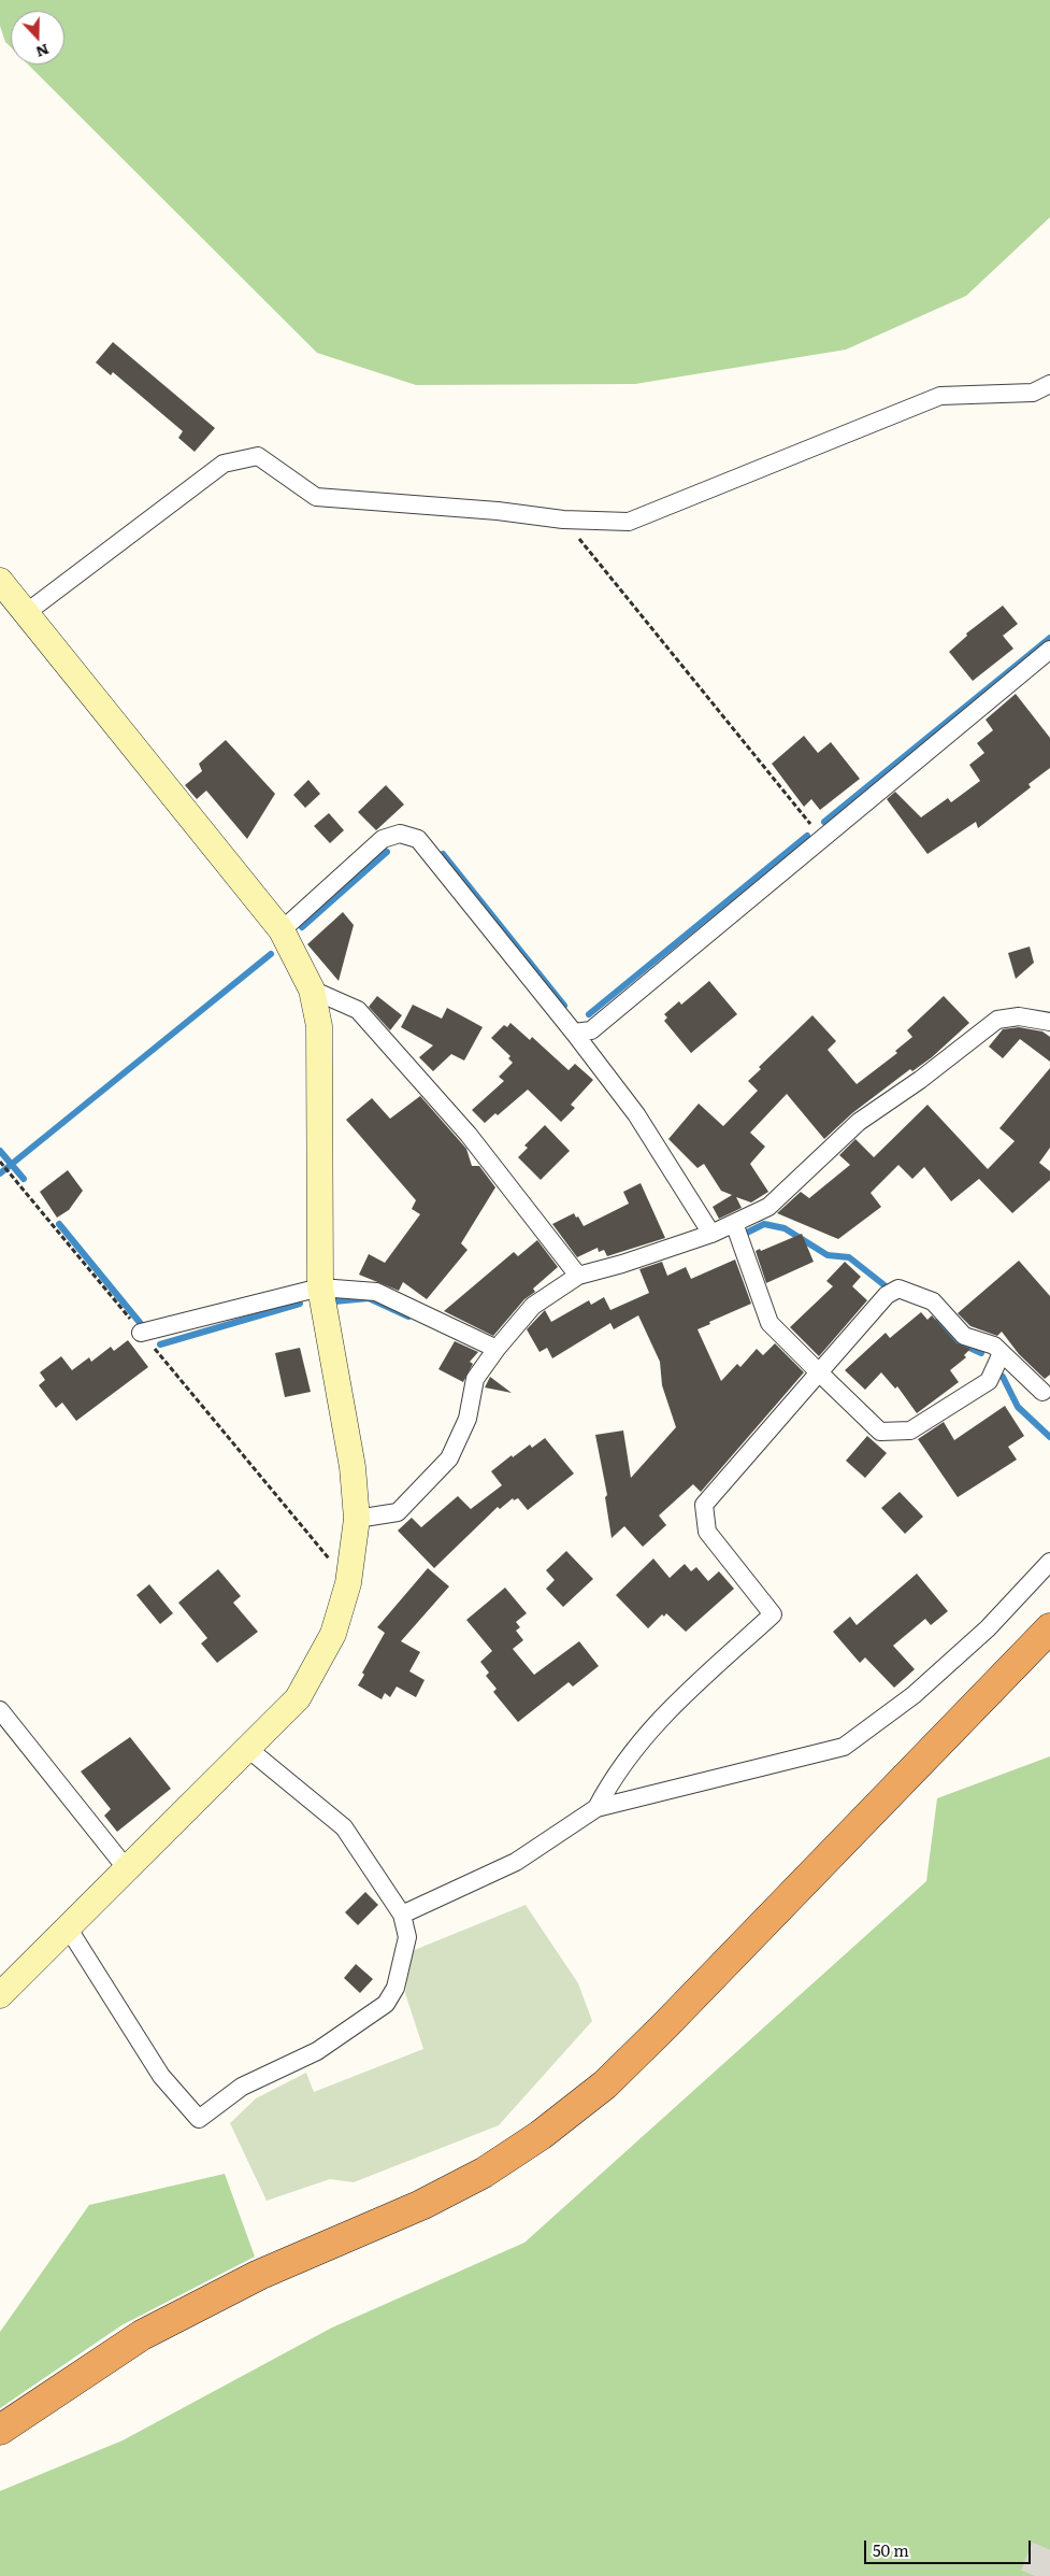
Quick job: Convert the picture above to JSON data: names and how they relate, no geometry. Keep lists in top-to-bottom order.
{
  "scale_bar": "50 m",
  "north": "bottom"
}
